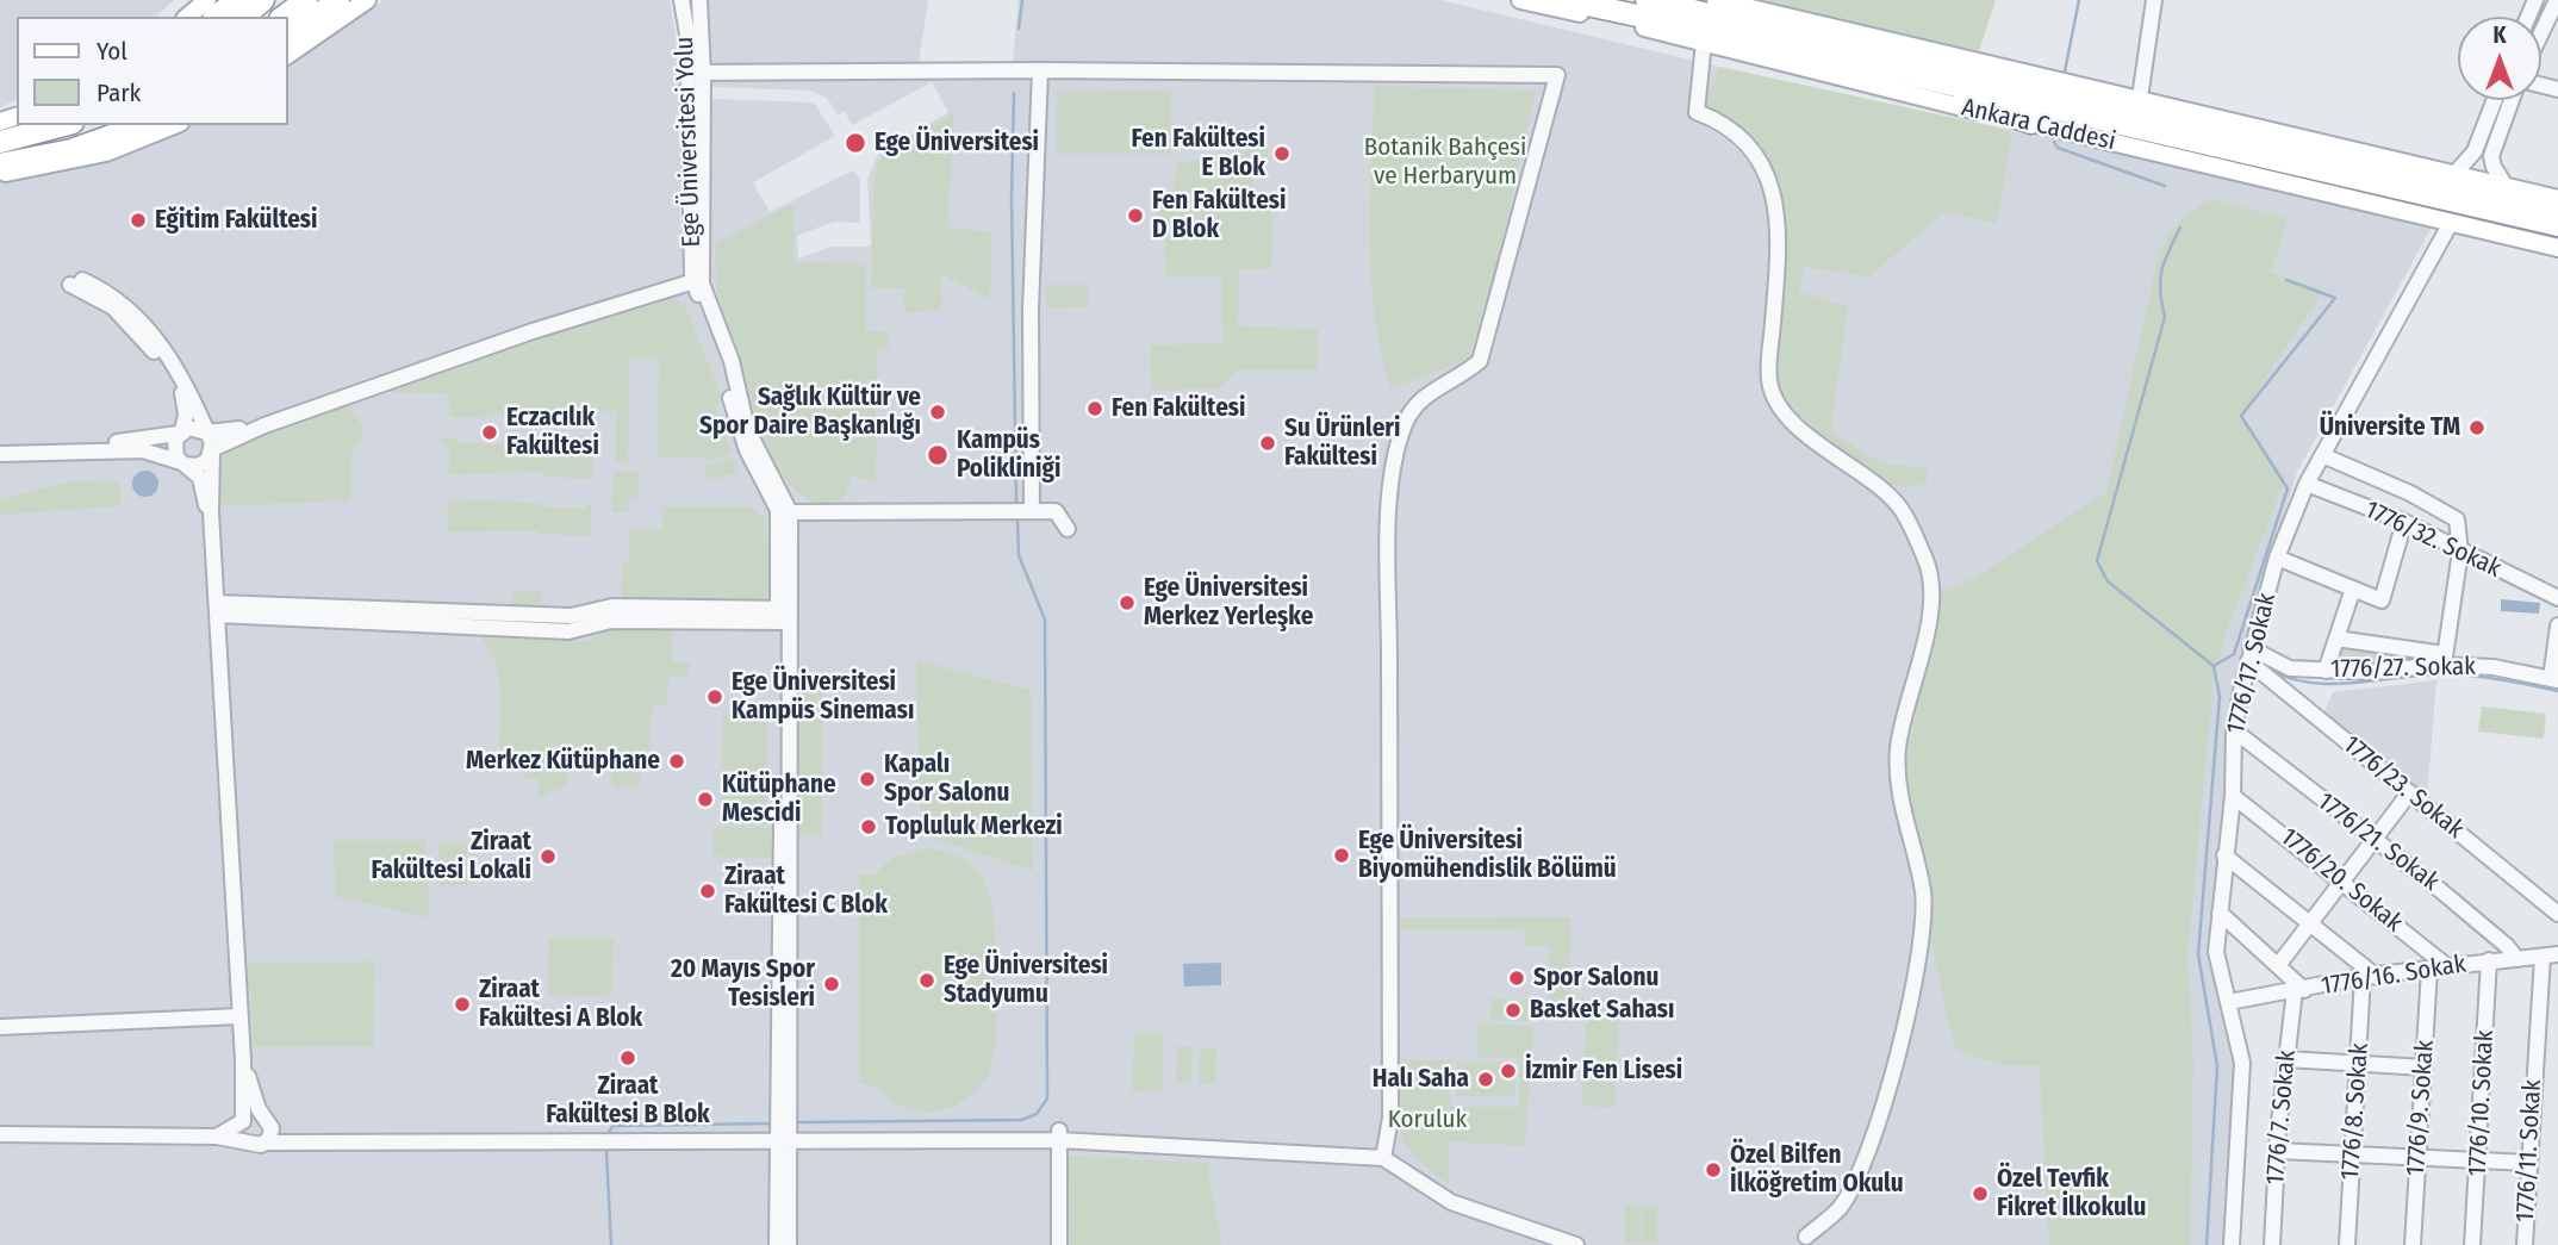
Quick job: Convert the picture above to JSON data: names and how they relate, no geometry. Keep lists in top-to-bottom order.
{
  "streets": {
    "highway": ["Ankara Caddesi"],
    "street": [
      "Ege Üniversitesi Yolu",
      "1776/32. Sokak",
      "1776/17. Sokak",
      "1776/27. Sokak",
      "1776/23. Sokak",
      "1776/21. Sokak",
      "1776/20. Sokak",
      "1776/16. Sokak",
      "1776/10. Sokak",
      "1776/9. Sokak",
      "1776/8. Sokak",
      "1776/7. Sokak",
      "1776/11. Sokak"
    ]
  },
  "crossings": [
    ["Ankara Caddesi", "1776/17. Sokak"],
    ["1776/32. Sokak", "1776/17. Sokak"],
    ["1776/17. Sokak", "1776/27. Sokak"],
    ["1776/17. Sokak", "1776/23. Sokak"],
    ["1776/17. Sokak", "1776/21. Sokak"],
    ["1776/17. Sokak", "1776/20. Sokak"],
    ["1776/17. Sokak", "1776/16. Sokak"],
    ["1776/27. Sokak", "1776/23. Sokak"],
    ["1776/21. Sokak", "1776/16. Sokak"],
    ["1776/20. Sokak", "1776/16. Sokak"],
    ["1776/16. Sokak", "1776/10. Sokak"],
    ["1776/16. Sokak", "1776/9. Sokak"],
    ["1776/16. Sokak", "1776/8. Sokak"],
    ["1776/16. Sokak", "1776/7. Sokak"],
    ["1776/16. Sokak", "1776/11. Sokak"]
  ],
  "parks": ["Botanik Bahçesi ve Herbaryum", "Koruluk"],
  "places": [
    "Ege Üniversitesi",
    "Fen Fakültesi E Blok",
    "Fen Fakültesi D Blok",
    "Eğitim Fakültesi",
    "Fen Fakültesi",
    "Sağlık Kültür ve Spor Daire Başkanlığı",
    "Üniversite TM",
    "Eczacılık Fakültesi",
    "Su Ürünleri Fakültesi",
    "Kampüs Polikliniği",
    "Ege Üniversitesi Merkez Yerleşke",
    "Ege Üniversitesi Kampüs Sineması",
    "Merkez Kütüphane",
    "Kapalı Spor Salonu",
    "Kütüphane Mescidi",
    "Topluluk Merkezi",
    "Ege Üniversitesi Biyomühendislik Bölümü",
    "Ziraat Fakültesi Lokali",
    "Ziraat Fakültesi C Blok",
    "Spor Salonu",
    "Ege Üniversitesi Stadyumu",
    "20 Mayıs Spor Tesisleri",
    "Ziraat Fakültesi A Blok",
    "Basket Sahası",
    "Ziraat Fakültesi B Blok",
    "İzmir Fen Lisesi",
    "Halı Saha",
    "Özel Bilfen İlköğretim Okulu",
    "Özel Tevfik Fikret İlkokulu"
  ],
  "legend": ["Yol", "Park"],
  "north": "top"
}
